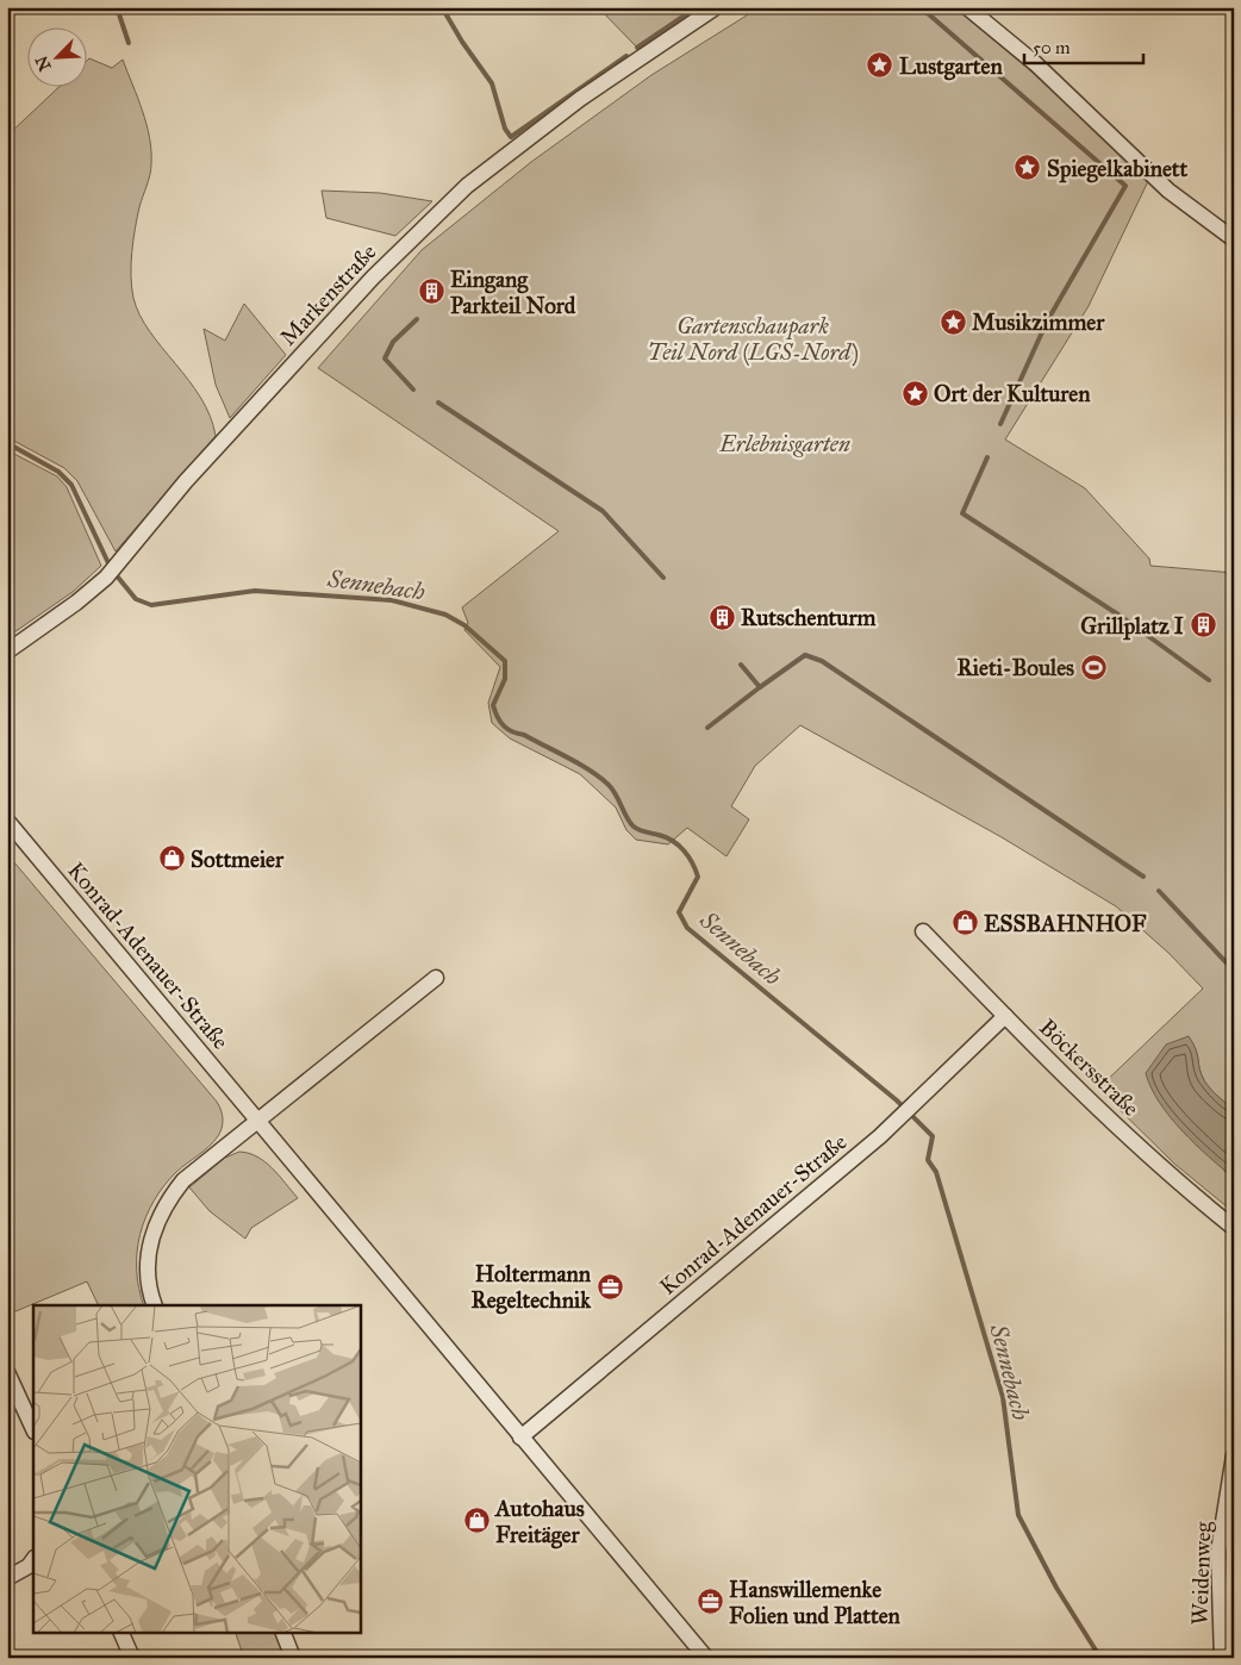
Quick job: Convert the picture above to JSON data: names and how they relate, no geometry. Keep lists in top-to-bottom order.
{
  "streets": {
    "street": [
      "Markenstraße",
      "Konrad-Adenauer-Straße",
      "Böckersstraße",
      "Weidenweg"
    ]
  },
  "crossings": [
    ["Konrad-Adenauer-Straße", "Böckersstraße"]
  ],
  "water": ["Sennebach"],
  "parks": ["Gartenschaupark Teil Nord (LGS-Nord)", "Erlebnisgarten"],
  "places": {
    "place": [
      "Lustgarten",
      "Spiegelkabinett",
      "Musikzimmer",
      "Ort der Kulturen"
    ],
    "building": ["Eingang Parkteil Nord", "Rutschenturm", "Grillplatz I"],
    "sports": ["Rieti-Boules"],
    "shop": ["Sottmeier", "ESSBAHNHOF", "Autohaus Freitäger"],
    "office": ["Holtermann Regeltechnik", "Hanswillemenke Folien und Platten"]
  },
  "scale_bar": "50 m",
  "north": "bottom left"
}
